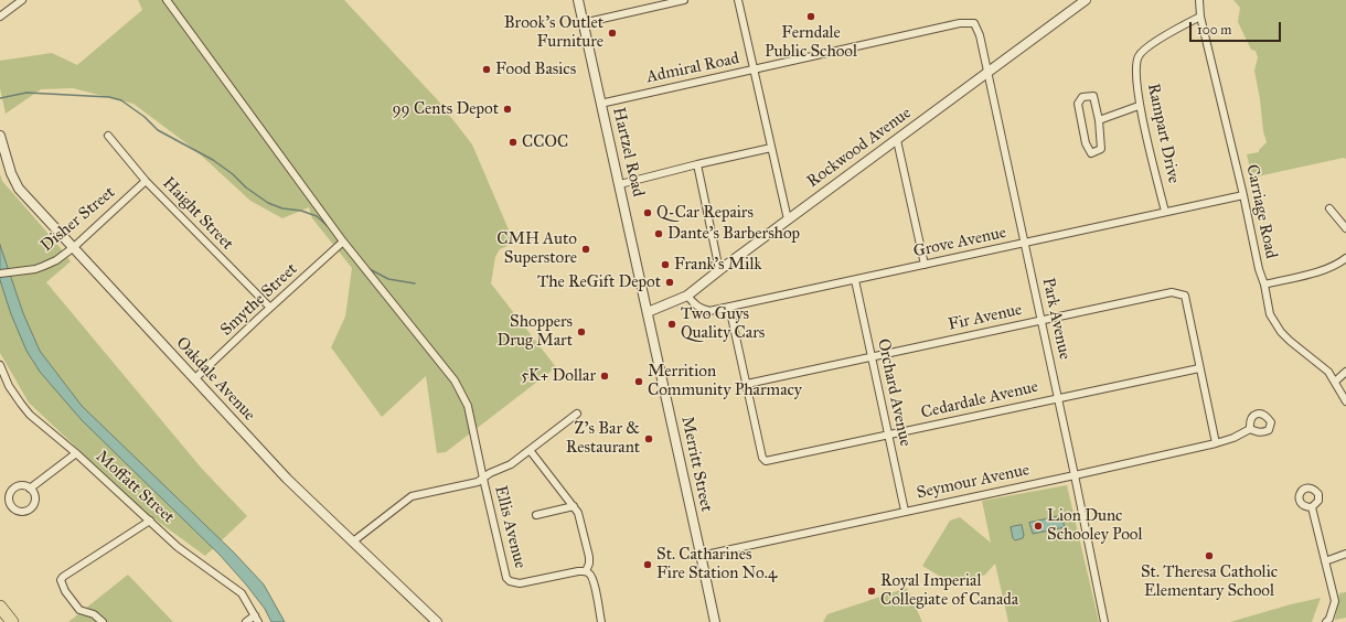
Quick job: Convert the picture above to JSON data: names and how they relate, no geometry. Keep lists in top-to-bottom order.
{
  "streets": {
    "street": [
      "Admiral Road",
      "Rampart Drive",
      "Rockwood Avenue",
      "Hartzel Road",
      "Carriage Road",
      "Haight Street",
      "Disher Street",
      "Grove Avenue",
      "Smythe Street",
      "Fir Avenue",
      "Park Avenue",
      "Oakdale Avenue",
      "Orchard Avenue",
      "Cedardale Avenue",
      "Merritt Street",
      "Seymour Avenue",
      "Moffatt Street",
      "Ellis Avenue"
    ]
  },
  "crossings": [
    ["Admiral Road", "Hartzel Road"],
    ["Admiral Road", "Park Avenue"],
    ["Rampart Drive", "Carriage Road"],
    ["Rampart Drive", "Grove Avenue"],
    ["Rockwood Avenue", "Hartzel Road"],
    ["Rockwood Avenue", "Grove Avenue"],
    ["Rockwood Avenue", "Park Avenue"],
    ["Rockwood Avenue", "Merritt Street"],
    ["Hartzel Road", "Merritt Street"],
    ["Carriage Road", "Grove Avenue"],
    ["Haight Street", "Disher Street"],
    ["Haight Street", "Smythe Street"],
    ["Disher Street", "Oakdale Avenue"],
    ["Grove Avenue", "Park Avenue"],
    ["Grove Avenue", "Orchard Avenue"],
    ["Smythe Street", "Oakdale Avenue"],
    ["Smythe Street", "Ellis Avenue"],
    ["Fir Avenue", "Park Avenue"],
    ["Fir Avenue", "Orchard Avenue"],
    ["Fir Avenue", "Cedardale Avenue"],
    ["Fir Avenue", "Seymour Avenue"],
    ["Park Avenue", "Cedardale Avenue"],
    ["Park Avenue", "Seymour Avenue"],
    ["Orchard Avenue", "Cedardale Avenue"],
    ["Orchard Avenue", "Seymour Avenue"],
    ["Merritt Street", "Seymour Avenue"]
  ],
  "places": [
    "Ferndale Public School",
    "Brook's Outlet Furniture",
    "Food Basics",
    "99 Cents Depot",
    "CCOC",
    "Q-Car Repairs",
    "Dante's Barbershop",
    "CMH Auto Superstore",
    "Frank's Milk",
    "The ReGift Depot",
    "Two Guys Quality Cars",
    "Shoppers Drug Mart",
    "5K+ Dollar",
    "Merrition Community Pharmacy",
    "Z's Bar & Restaurant",
    "Lion Dunc Schooley Pool",
    "St. Theresa Catholic Elementary School",
    "St. Catharines Fire Station No.4",
    "Royal Imperial Collegiate of Canada"
  ],
  "scale_bar": "100 m"
}
